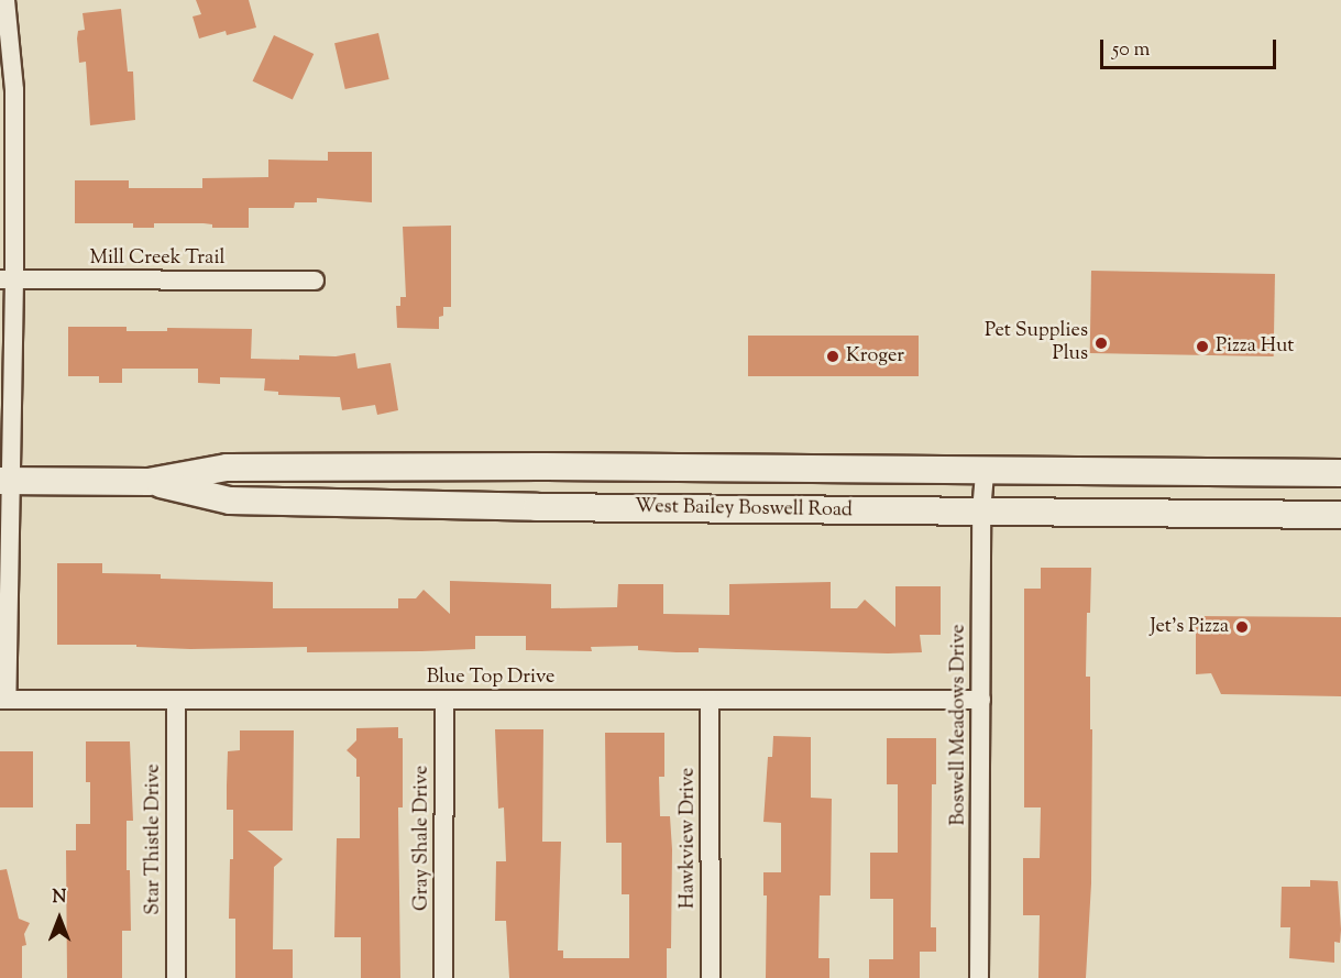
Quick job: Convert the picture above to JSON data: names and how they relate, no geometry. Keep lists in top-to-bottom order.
{
  "streets": {
    "main road": ["West Bailey Boswell Road"],
    "street": [
      "Mill Creek Trail",
      "Blue Top Drive",
      "Boswell Meadows Drive",
      "Gray Shale Drive",
      "Hawkview Drive",
      "Star Thistle Drive"
    ]
  },
  "crossings": [
    ["West Bailey Boswell Road", "Boswell Meadows Drive"],
    ["Blue Top Drive", "Boswell Meadows Drive"],
    ["Blue Top Drive", "Gray Shale Drive"],
    ["Blue Top Drive", "Hawkview Drive"],
    ["Blue Top Drive", "Star Thistle Drive"]
  ],
  "places": [
    "Pet Supplies Plus",
    "Pizza Hut",
    "Kroger",
    "Jet's Pizza"
  ],
  "scale_bar": "50 m",
  "north": "top"
}
